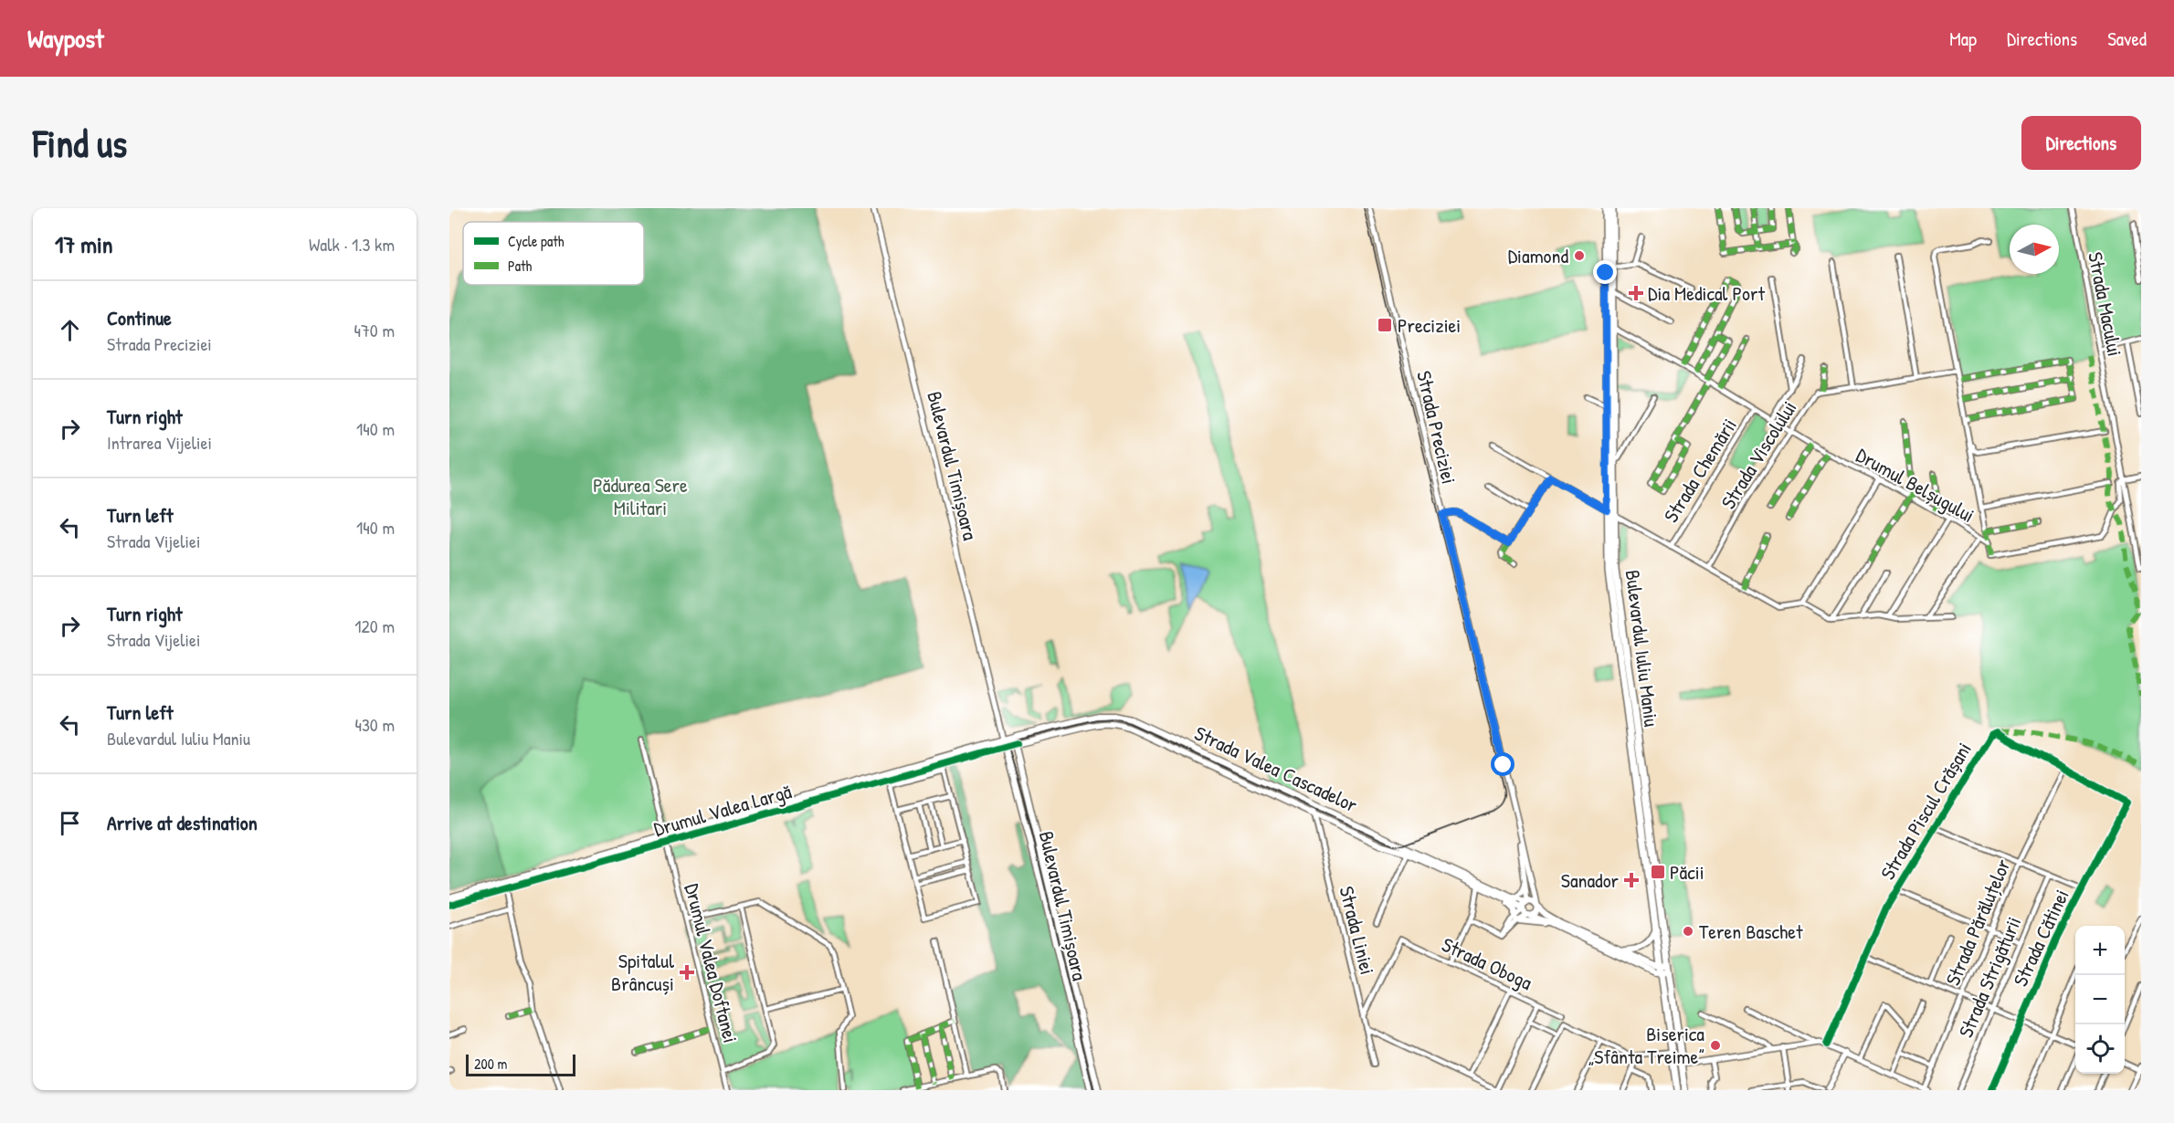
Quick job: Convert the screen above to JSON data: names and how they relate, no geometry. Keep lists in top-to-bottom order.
{
  "streets": {
    "main road": [
      "Bulevardul Timișoara",
      "Bulevardul Iuliu Maniu",
      "Strada Valea Cascadelor",
      "Drumul Valea Largă"
    ],
    "street": [
      "Strada Macului",
      "Strada Preciziei",
      "Strada Viscolului",
      "Strada Chemării",
      "Drumul Belșugului",
      "Strada Piscul Crășani",
      "Strada Părăluțelor",
      "Strada Liniei",
      "Strada Cătinei",
      "Drumul Valea Doftanei",
      "Strada Oboga",
      "Strada Strigăturii"
    ]
  },
  "crossings": [
    ["Strada Macului", "Drumul Belșugului"],
    ["Strada Preciziei", "Strada Valea Cascadelor"],
    ["Strada Viscolului", "Drumul Belșugului"],
    ["Bulevardul Timișoara", "Strada Valea Cascadelor"],
    ["Bulevardul Timișoara", "Drumul Valea Largă"],
    ["Strada Chemării", "Drumul Belșugului"],
    ["Drumul Belșugului", "Bulevardul Iuliu Maniu"],
    ["Strada Valea Cascadelor", "Drumul Valea Largă"],
    ["Strada Valea Cascadelor", "Strada Liniei"],
    ["Drumul Valea Largă", "Drumul Valea Doftanei"],
    ["Strada Piscul Crășani", "Strada Părăluțelor"],
    ["Strada Piscul Crășani", "Strada Cătinei"],
    ["Strada Liniei", "Strada Oboga"]
  ],
  "parks": ["Pădurea Sere Militari"],
  "places": {
    "other": ["Diamond", "Teren Baschet", "Biserica „Sfânta Treime”"],
    "health": ["Dia Medical Port", "Sanador", "Spitalul Brâncuși"],
    "transit": ["Preciziei", "Păcii"]
  },
  "legend": ["Cycle path", "Path"],
  "scale_bar": "200 m",
  "north": "right",
  "page": {
    "header": "Waypost",
    "nav": ["Map", "Directions", "Saved"],
    "buttons": "Directions",
    "title": "Find us",
    "heading": ["17 min", "Walk · 1.3 km"],
    "list": [
      ["Continue", "Strada Preciziei", "470 m"],
      ["Turn right", "Intrarea Vijeliei", "140 m"],
      ["Turn left", "Strada Vijeliei", "140 m"],
      ["Turn right", "Strada Vijeliei", "120 m"],
      ["Turn left", "Bulevardul Iuliu Maniu", "430 m"],
      "Arrive at destination"
    ],
    "map_buttons": ["+", "−"],
    "scale": "200 m"
  }
}
